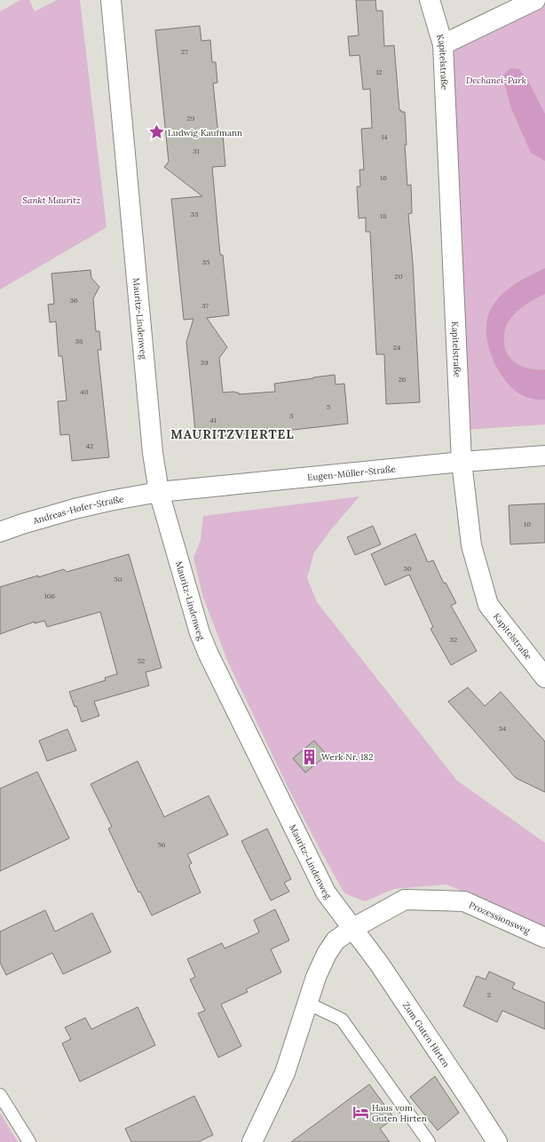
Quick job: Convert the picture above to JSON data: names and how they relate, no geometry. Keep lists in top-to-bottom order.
{
  "streets": {
    "street": [
      "Kapitelstraße",
      "Mauritz-Lindenweg",
      "Eugen-Müller-Straße",
      "Andreas-Hofer-Straße",
      "Prozessionsweg",
      "Zum Guten Hirten"
    ]
  },
  "crossings": [
    ["Kapitelstraße", "Eugen-Müller-Straße"],
    ["Mauritz-Lindenweg", "Eugen-Müller-Straße"],
    ["Mauritz-Lindenweg", "Andreas-Hofer-Straße"],
    ["Mauritz-Lindenweg", "Prozessionsweg"],
    ["Mauritz-Lindenweg", "Zum Guten Hirten"],
    ["Eugen-Müller-Straße", "Andreas-Hofer-Straße"],
    ["Prozessionsweg", "Zum Guten Hirten"]
  ],
  "districts": ["MAURITZVIERTEL"],
  "parks": ["Dechanei-Park", "Sankt Mauritz"],
  "places": {
    "place": ["Ludwig Kaufmann"],
    "building": ["Werk Nr. 182"],
    "hotel": ["Haus vom Guten Hirten"]
  },
  "house_numbers": [
    "27",
    "12",
    "29",
    "14",
    "31",
    "16",
    "33",
    "18",
    "35",
    "20",
    "36",
    "37",
    "38",
    "24",
    "39",
    "26",
    "40",
    "5",
    "3",
    "41",
    "42",
    "10",
    "30",
    "50",
    "106",
    "32",
    "52",
    "34",
    "56",
    "2"
  ]
}
